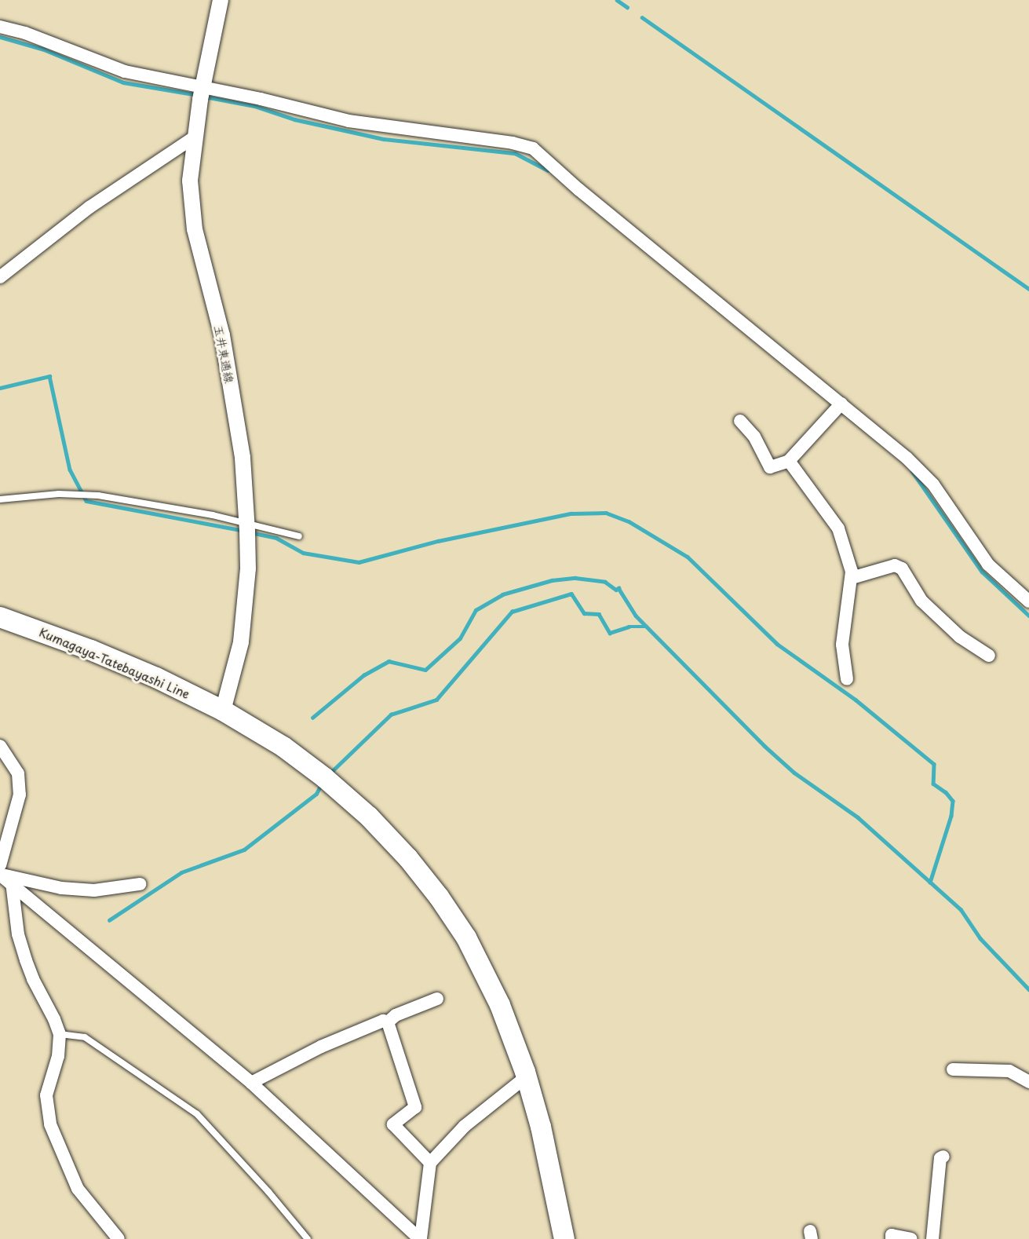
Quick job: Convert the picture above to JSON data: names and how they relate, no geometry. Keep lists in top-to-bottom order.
{
  "streets": {
    "main road": ["Kumagaya-Tatebayashi Line"],
    "street": ["玉井東通線"]
  },
  "crossings": [
    ["玉井東通線", "Kumagaya-Tatebayashi Line"]
  ]
}
